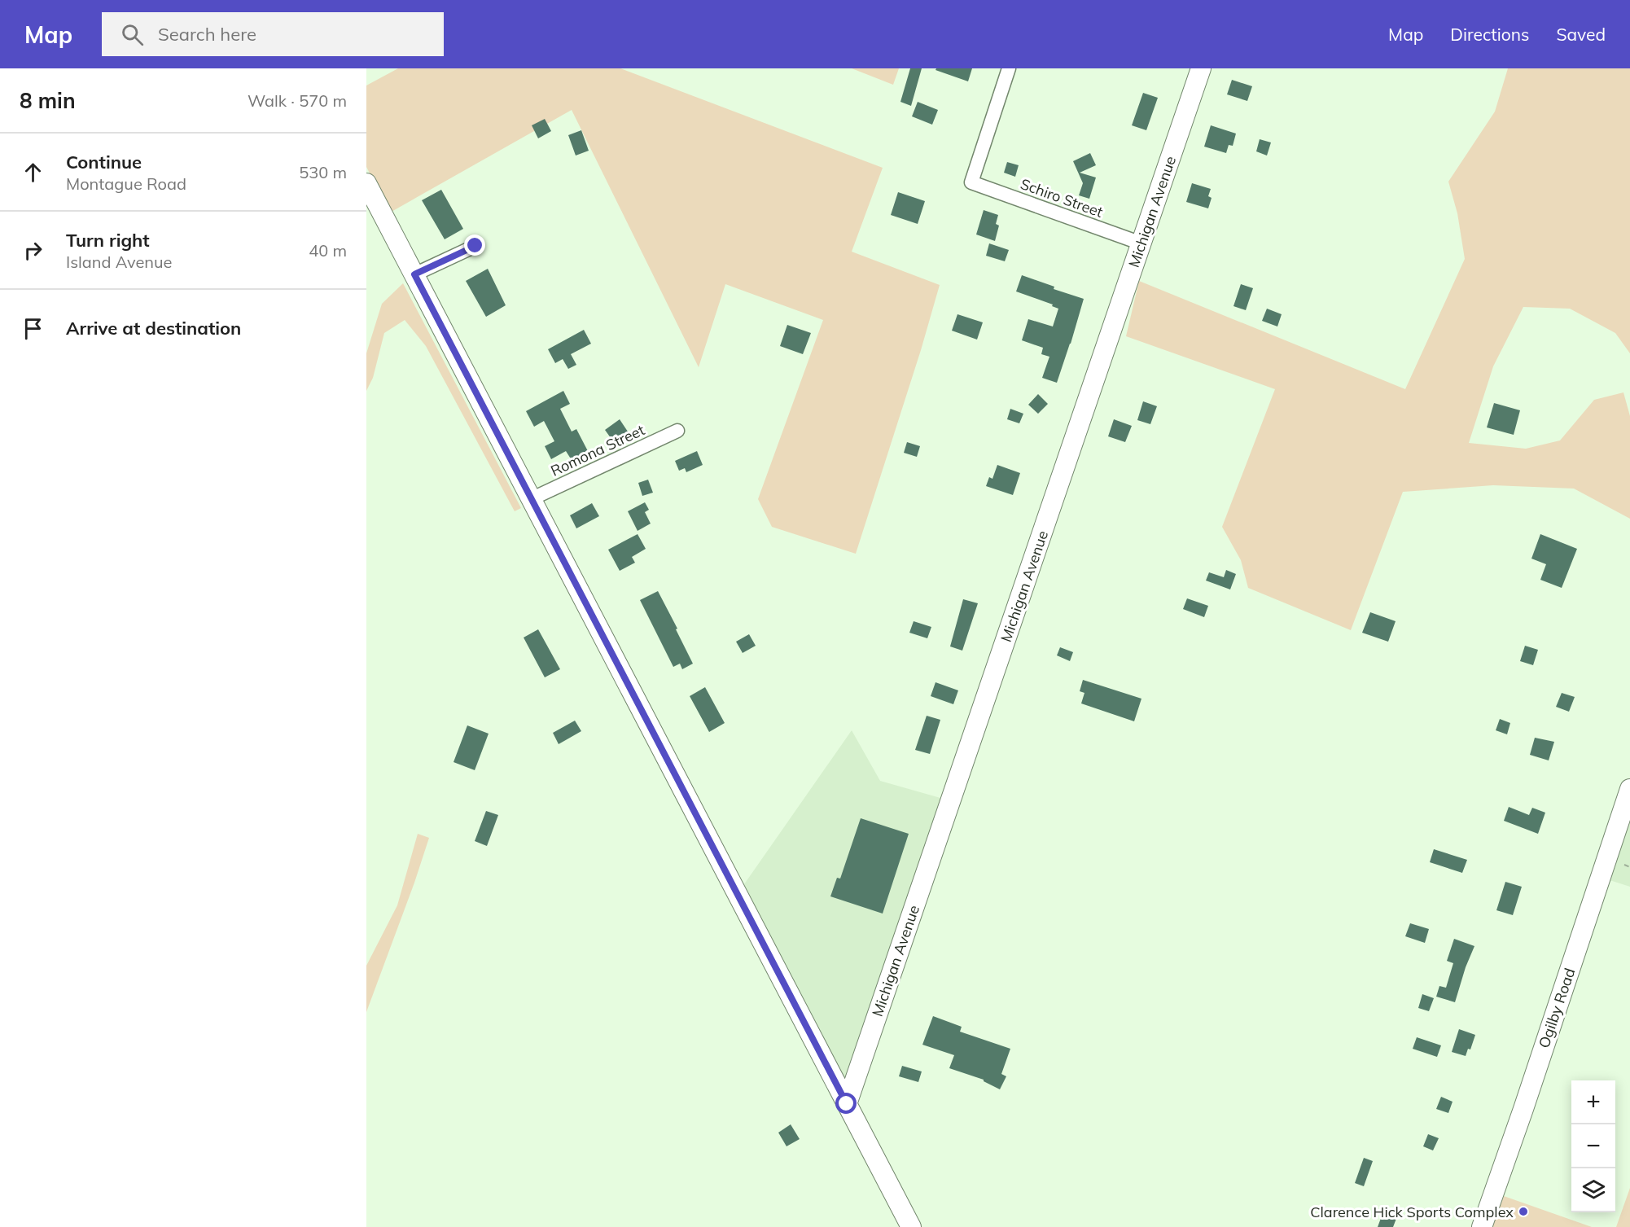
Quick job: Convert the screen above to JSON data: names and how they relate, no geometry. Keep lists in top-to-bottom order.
{
  "streets": {
    "street": [
      "Schiro Street",
      "Michigan Avenue",
      "Romona Street",
      "Ogilby Road"
    ]
  },
  "crossings": [
    ["Schiro Street", "Michigan Avenue"]
  ],
  "places": ["Clarence Hick Sports Complex"],
  "page": {
    "header": "Map",
    "search": "Search here",
    "nav": ["Map", "Directions", "Saved"],
    "heading": ["8 min", "Walk · 570 m"],
    "list": [
      ["Continue", "Montague Road", "530 m"],
      ["Turn right", "Island Avenue", "40 m"],
      "Arrive at destination"
    ],
    "map_buttons": ["+", "−"]
  }
}
